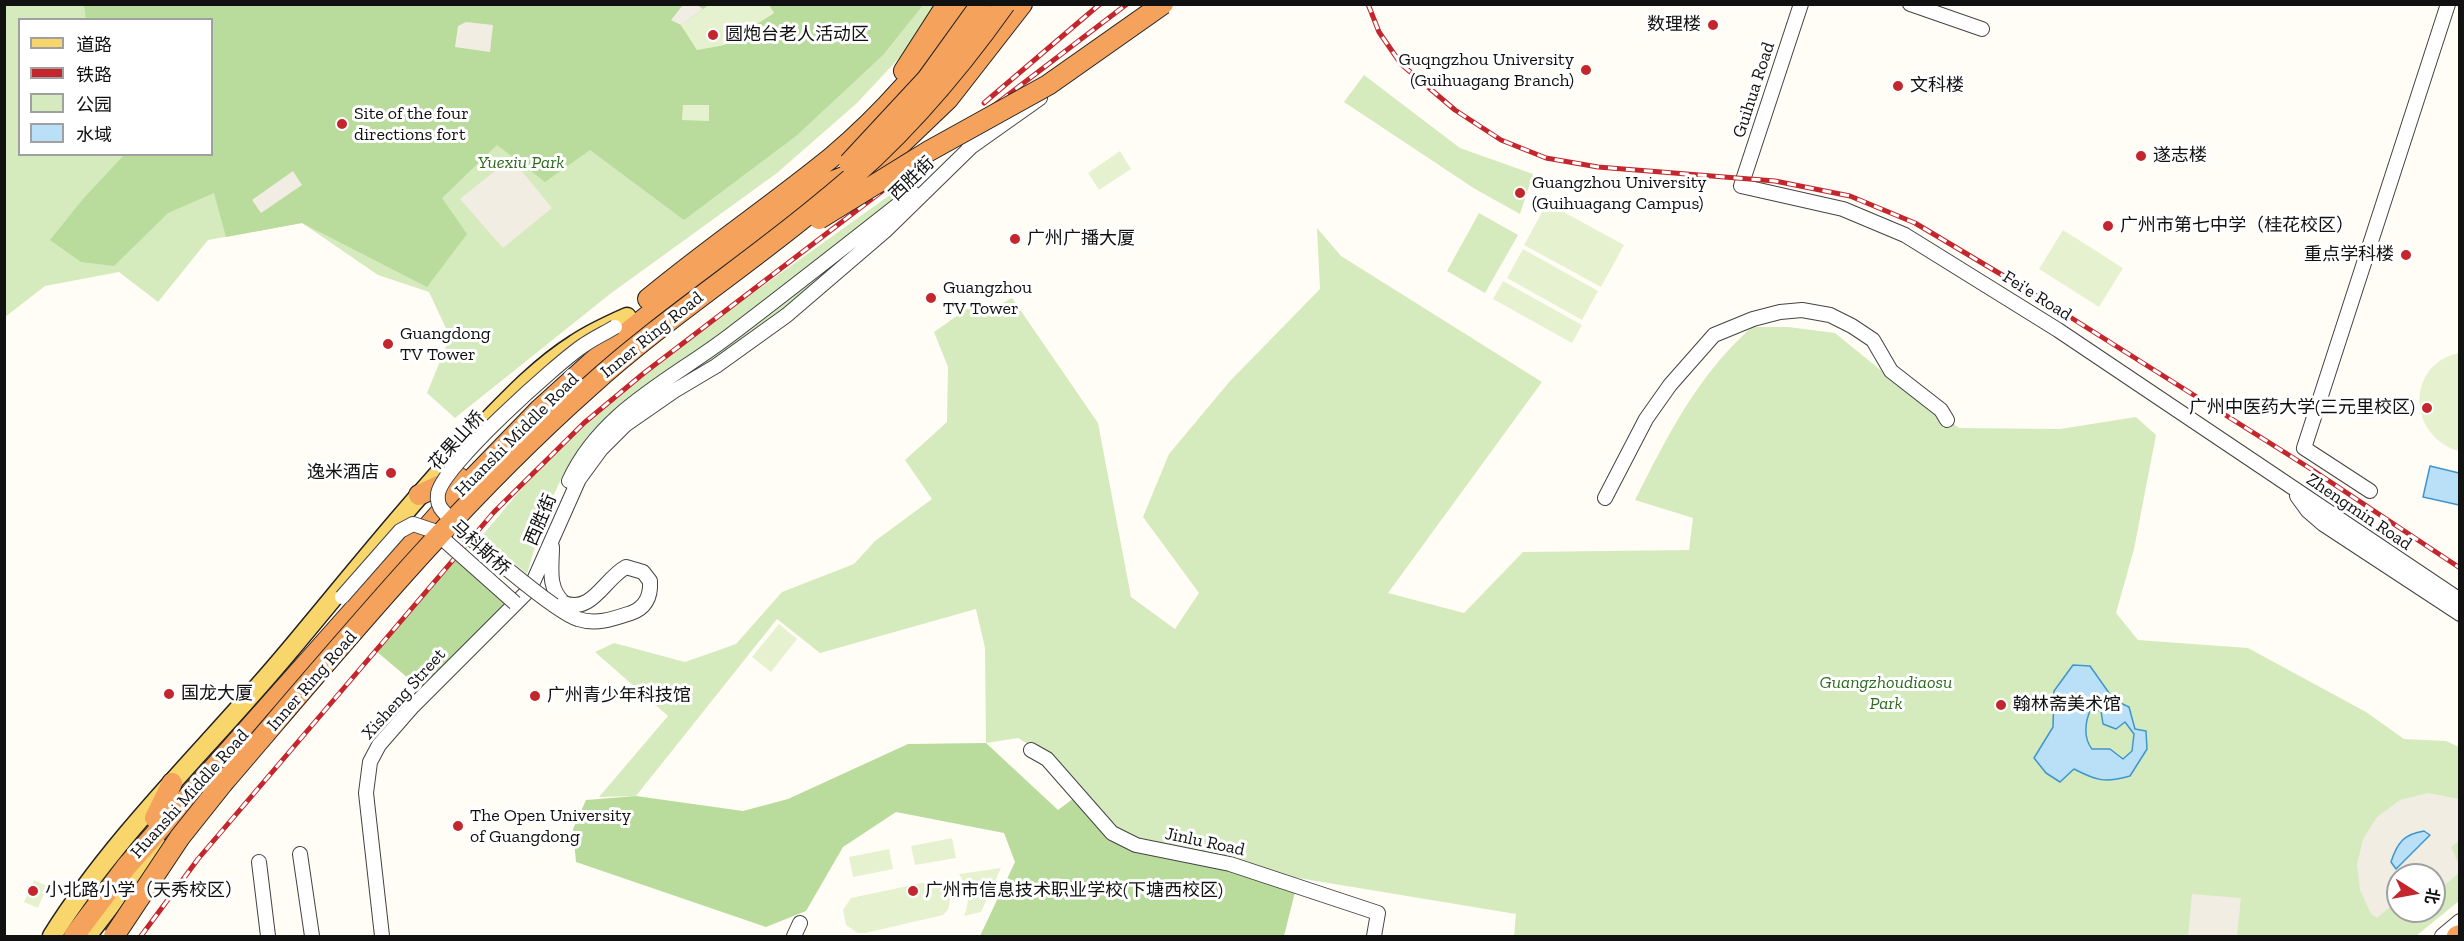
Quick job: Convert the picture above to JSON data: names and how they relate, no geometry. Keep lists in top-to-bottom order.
{
  "streets": {
    "highway": ["Inner Ring Road", "Huanshi Middle Road"],
    "street": [
      "Guihua Road",
      "西胜街",
      "Fei'e Road",
      "花果山桥",
      "Zhengmin Road",
      "马科斯桥",
      "Xisheng Street",
      "Jinlu Road"
    ]
  },
  "crossings": [
    ["Guihua Road", "Fei'e Road"],
    ["西胜街", "花果山桥"],
    ["西胜街", "马科斯桥"],
    ["西胜街", "Xisheng Street"],
    ["Fei'e Road", "Zhengmin Road"],
    ["Huanshi Middle Road", "花果山桥"],
    ["Huanshi Middle Road", "马科斯桥"],
    ["马科斯桥", "Xisheng Street"]
  ],
  "parks": ["Yuexiu Park", "Guangzhoudiaosu Park"],
  "places": [
    "数理楼",
    "圆炮台老人活动区",
    "Guqngzhou University (Guihuagang Branch)",
    "文科楼",
    "Site of the four directions fort",
    "遂志楼",
    "Guangzhou University (Guihuagang Campus)",
    "广州市第七中学（桂花校区）",
    "广州广播大厦",
    "重点学科楼",
    "Guangzhou TV Tower",
    "Guangdong TV Tower",
    "广州中医药大学(三元里校区)",
    "逸米酒店",
    "国龙大厦",
    "广州青少年科技馆",
    "翰林斋美术馆",
    "The Open University of Guangdong",
    "小北路小学（天秀校区）",
    "广州市信息技术职业学校(下塘西校区)"
  ],
  "legend": [
    "道路",
    "铁路",
    "公园",
    "水域"
  ],
  "north": "right"
}
